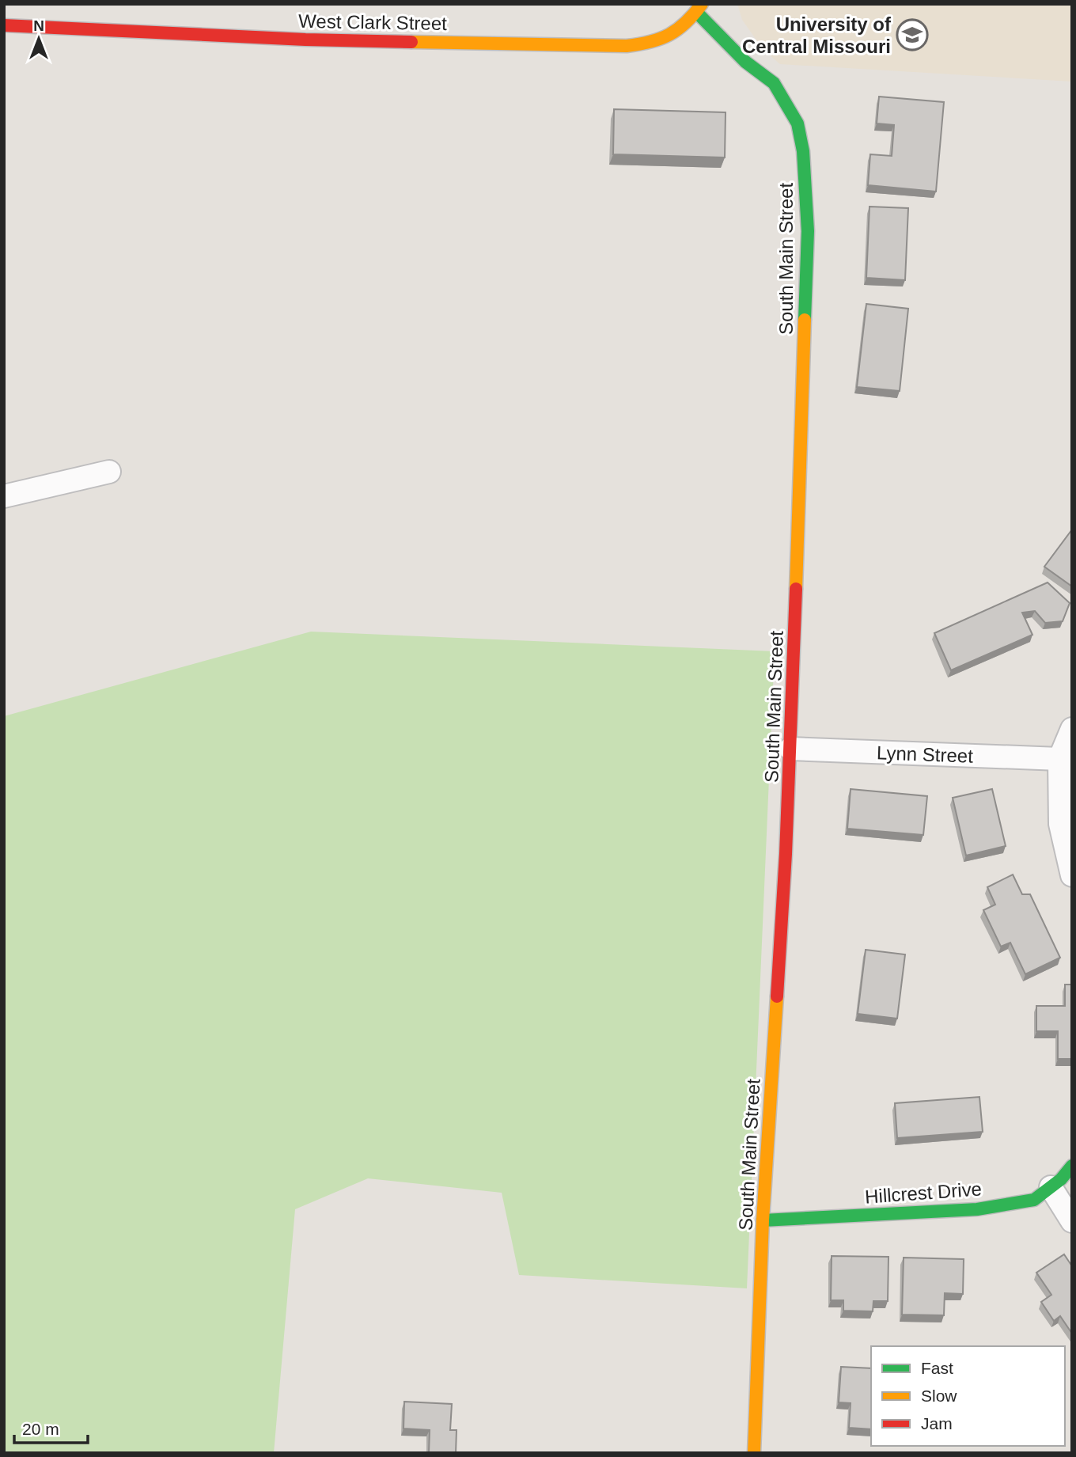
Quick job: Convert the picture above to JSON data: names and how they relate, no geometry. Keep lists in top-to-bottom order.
{
  "streets": {
    "street": [
      "West Clark Street",
      "South Main Street",
      "Lynn Street",
      "Hillcrest Drive"
    ]
  },
  "crossings": [
    ["West Clark Street", "South Main Street"],
    ["South Main Street", "Lynn Street"],
    ["South Main Street", "Hillcrest Drive"]
  ],
  "places": {
    "school or university": ["University of Central Missouri"]
  },
  "legend": ["Fast", "Slow", "Jam"],
  "scale_bar": "20 m",
  "north": "top"
}
